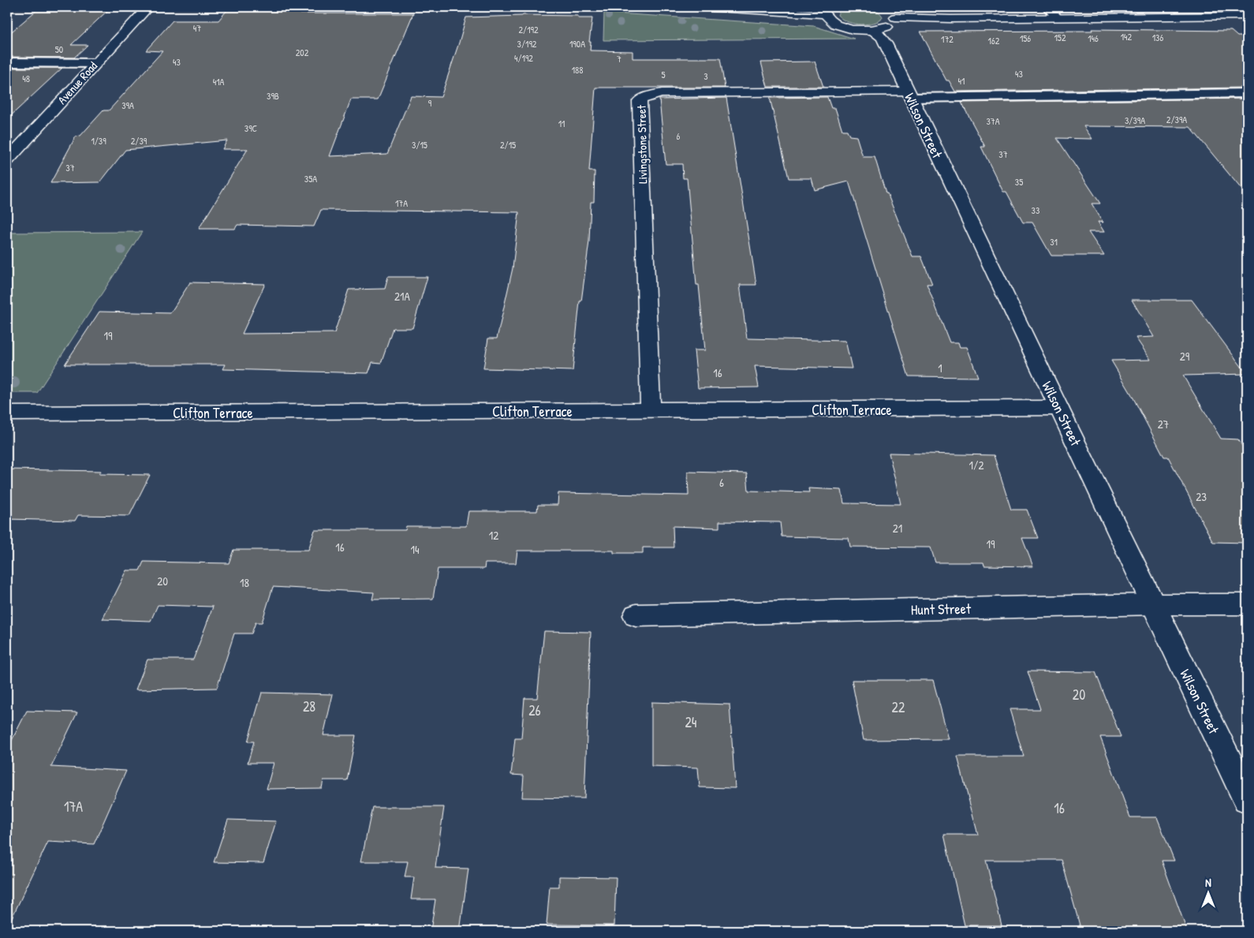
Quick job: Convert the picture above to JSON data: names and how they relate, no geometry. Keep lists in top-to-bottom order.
{
  "streets": {
    "street": [
      "Avenue Road",
      "Wilson Street",
      "Livingstone Street",
      "Clifton Terrace",
      "Hunt Street"
    ]
  },
  "crossings": [
    ["Wilson Street", "Livingstone Street"],
    ["Wilson Street", "Clifton Terrace"],
    ["Wilson Street", "Hunt Street"],
    ["Livingstone Street", "Clifton Terrace"]
  ],
  "house_numbers": [
    "47",
    "2/192",
    "142",
    "152",
    "136",
    "156",
    "146",
    "172",
    "162",
    "3/192",
    "190A",
    "50",
    "202",
    "4/192",
    "7",
    "43",
    "188",
    "43",
    "5",
    "3",
    "48",
    "41",
    "41A",
    "39B",
    "9",
    "39A",
    "2/39A",
    "3/39A",
    "37A",
    "11",
    "39C",
    "6",
    "1/39",
    "2/39",
    "3/15",
    "2/15",
    "37",
    "37",
    "35A",
    "35",
    "17A",
    "33",
    "31",
    "21A",
    "19",
    "29",
    "1",
    "16",
    "27",
    "1/2",
    "6",
    "23",
    "21",
    "12",
    "19",
    "16",
    "14",
    "20",
    "18",
    "20",
    "28",
    "22",
    "26",
    "24",
    "17A",
    "16"
  ],
  "north": "top"
}
